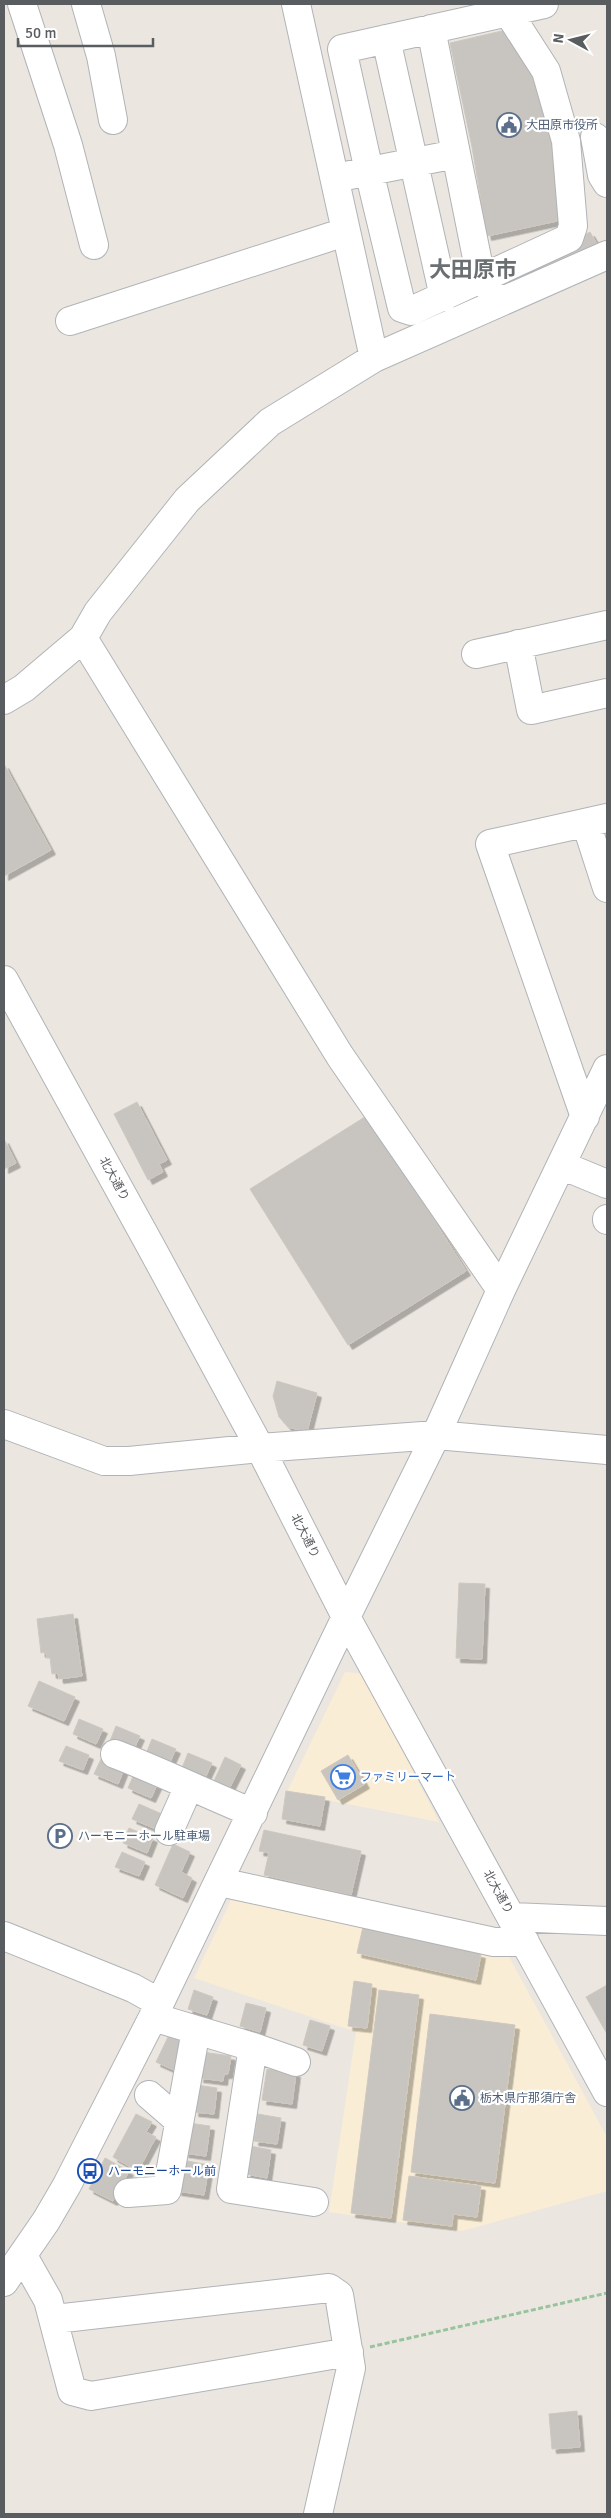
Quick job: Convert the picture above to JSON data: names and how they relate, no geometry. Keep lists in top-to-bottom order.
{
  "streets": {
    "street": ["北大通り"]
  },
  "districts": ["大田原市"],
  "places": {
    "public building": ["大田原市役所", "栃木県庁那須庁舎"],
    "supermarket": ["ファミリーマート"],
    "parking": ["ハーモニーホール駐車場"],
    "bus stop": ["ハーモニーホール前"]
  },
  "scale_bar": "50 m",
  "north": "left"
}
